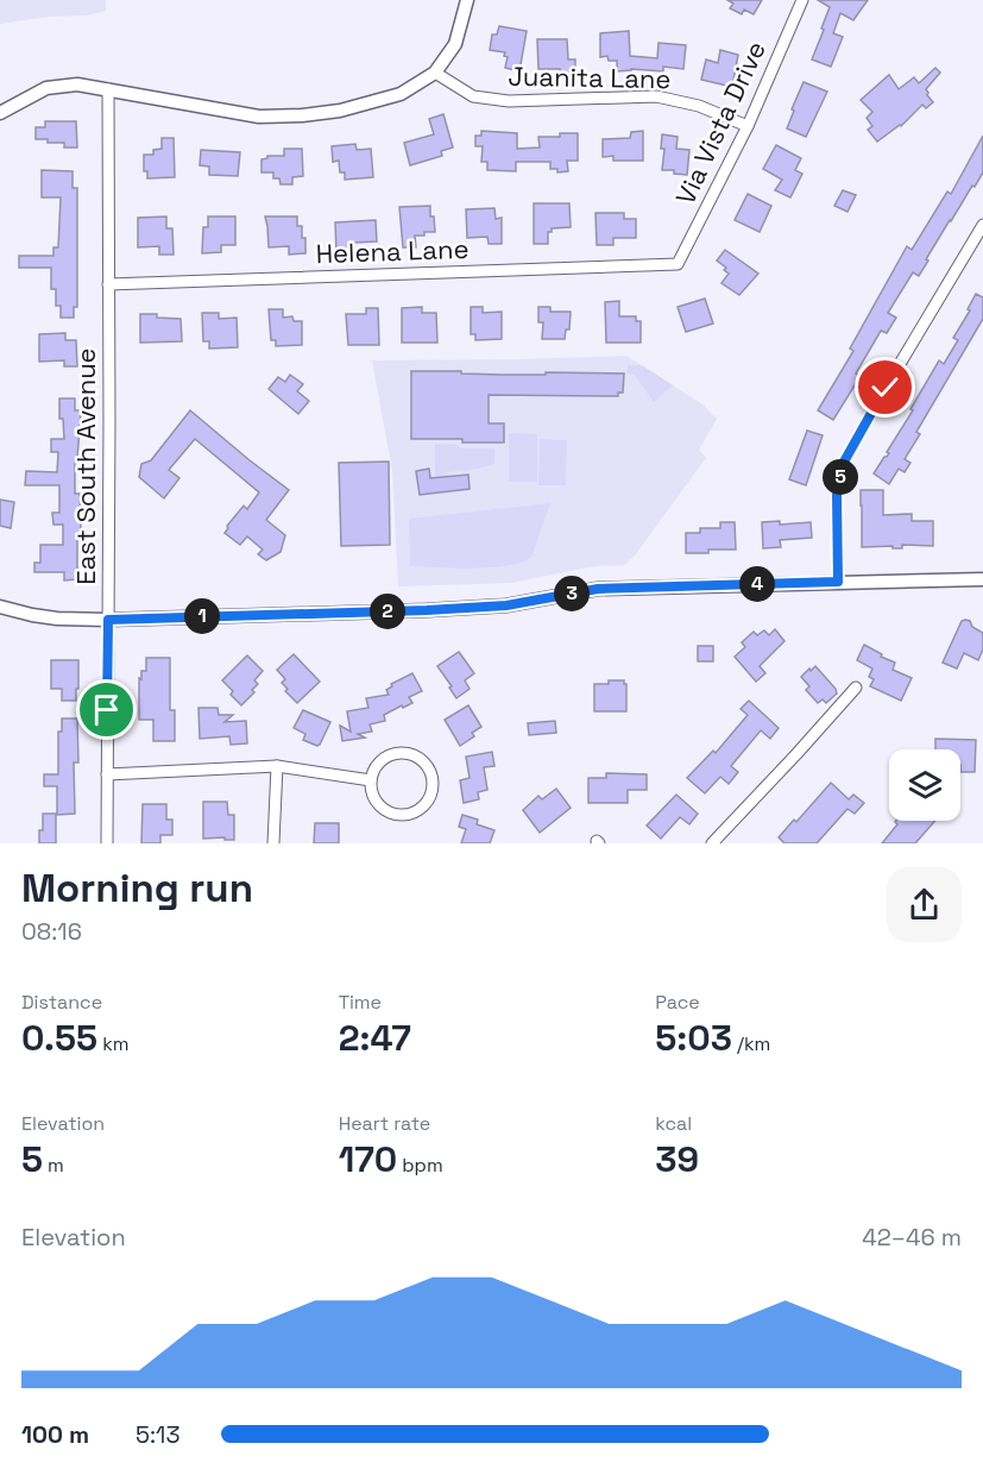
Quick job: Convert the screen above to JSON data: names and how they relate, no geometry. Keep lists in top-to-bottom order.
{
  "streets": {
    "street": [
      "Juanita Lane",
      "Via Vista Drive",
      "Helena Lane",
      "East South Avenue"
    ]
  },
  "crossings": [
    ["Juanita Lane", "Via Vista Drive"],
    ["Via Vista Drive", "Helena Lane"],
    ["Helena Lane", "East South Avenue"]
  ],
  "page": {
    "pins": [
      "5",
      "4",
      "3",
      "2",
      "1"
    ],
    "heading": ["Morning run", "08:16"],
    "stats": [
      ["Distance", "0.55 km"],
      ["Time", "2:47"],
      ["Pace", "5:03 /km"],
      ["Elevation", "5 m"],
      ["Heart rate", "170 bpm"],
      ["kcal", "39"]
    ],
    "chart": ["Elevation", "42–46 m"],
    "list": [
      {
        "name": "100 m",
        "note": "5:13"
      }
    ]
  }
}
